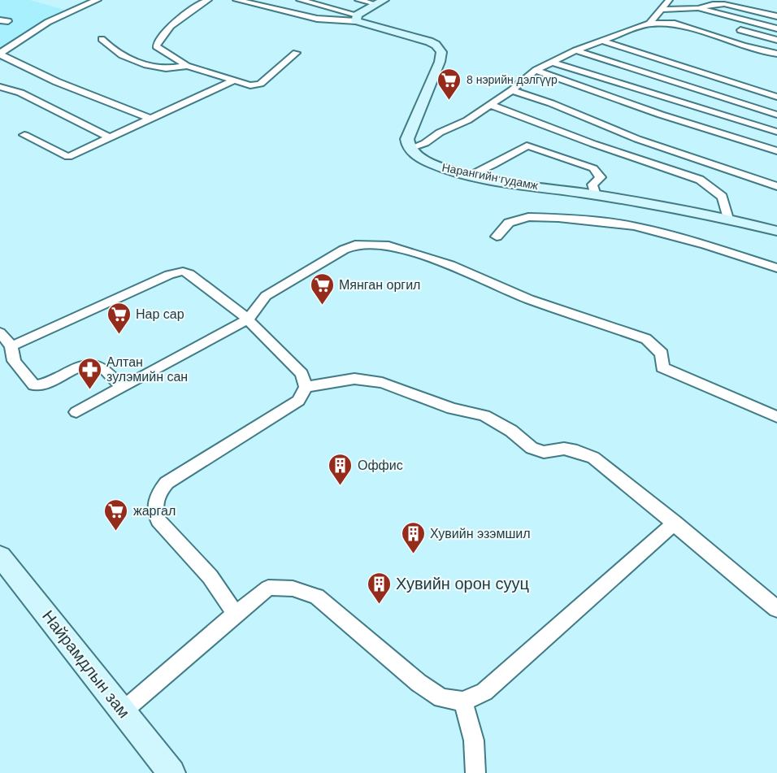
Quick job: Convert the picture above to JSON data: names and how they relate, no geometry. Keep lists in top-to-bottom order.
{
  "streets": {
    "main road": ["Нарангийн гудамж", "Найрамдлын зам"]
  },
  "places": {
    "supermarket": [
      "8 нэрийн дэлгүүр",
      "Мянган оргил",
      "Нар сар",
      "жаргал"
    ],
    "pharmacy": ["Алтан зулэмийн сан"],
    "building": ["Оффис", "Хувийн эзэмшил", "Хувийн орон сууц"]
  }
}
